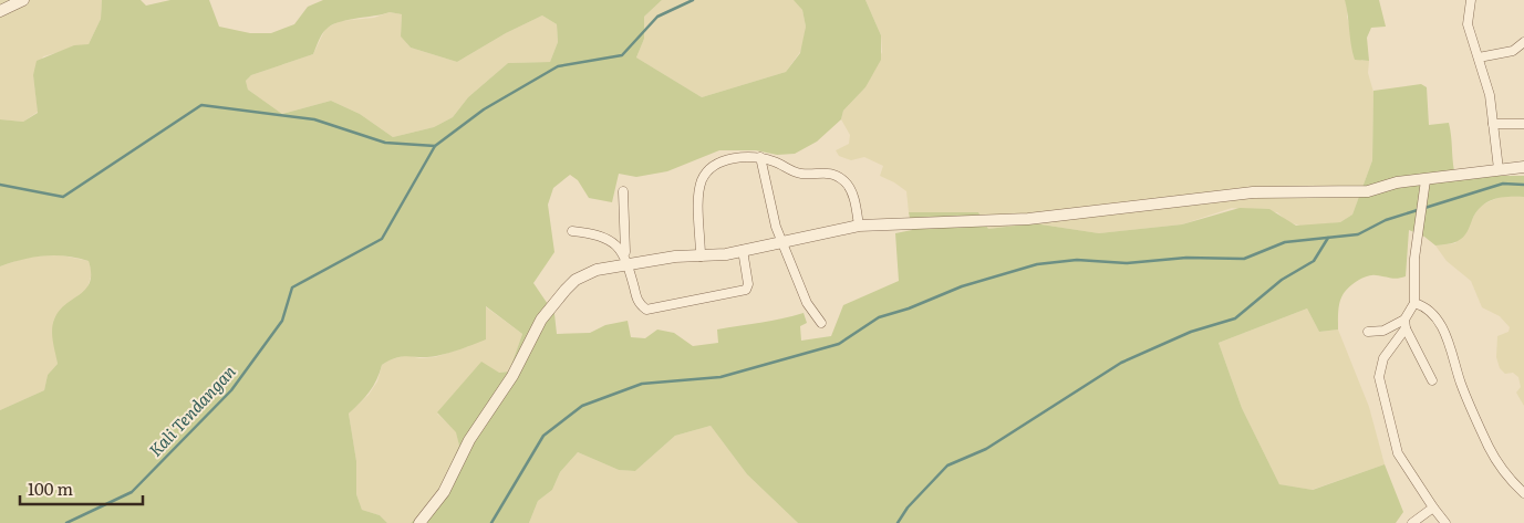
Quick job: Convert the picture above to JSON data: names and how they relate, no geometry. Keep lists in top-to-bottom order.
{
  "water": ["Kali Tendangan"],
  "scale_bar": "100 m"
}
